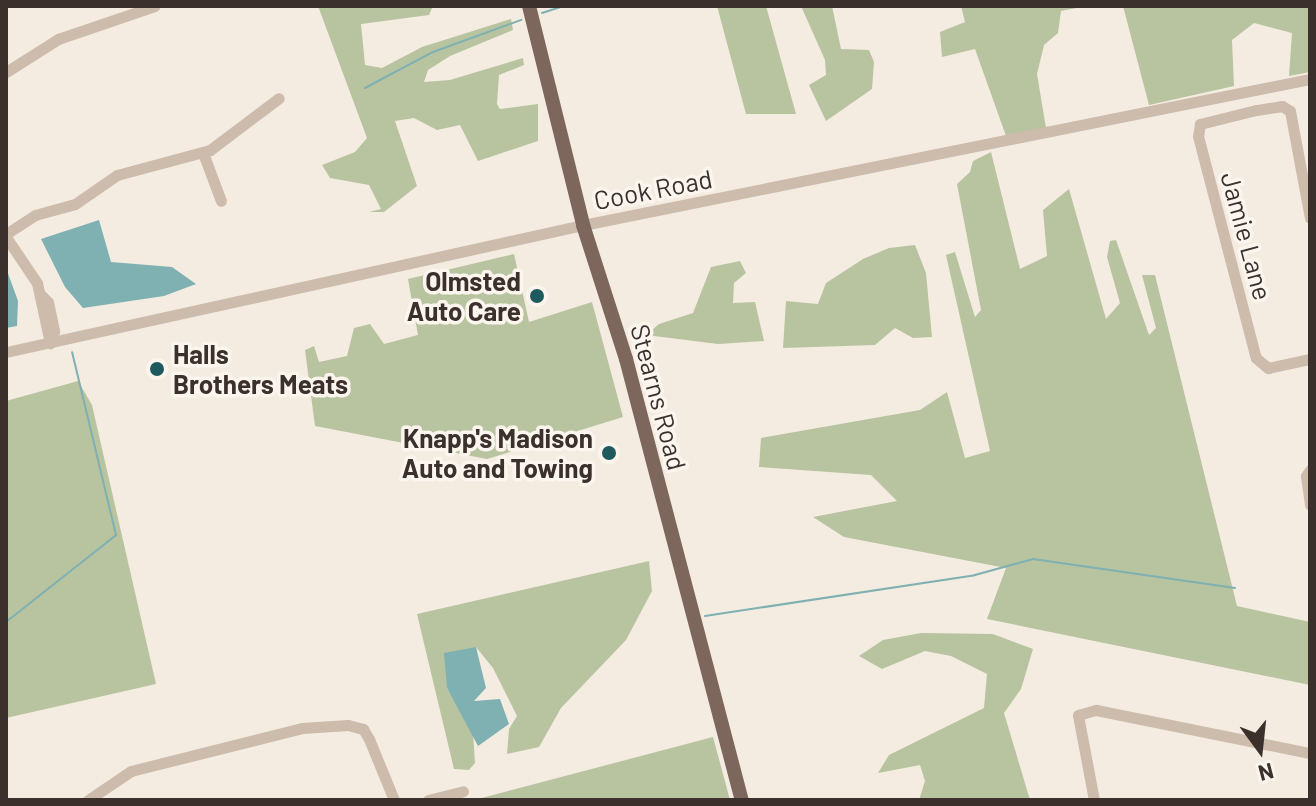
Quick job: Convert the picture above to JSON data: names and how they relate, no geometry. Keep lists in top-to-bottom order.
{
  "streets": {
    "main road": ["Stearns Road"],
    "street": ["Cook Road", "Jamie Lane"]
  },
  "crossings": [
    ["Cook Road", "Stearns Road"]
  ],
  "places": ["Olmsted Auto Care", "Halls Brothers Meats", "Knapp's Madison Auto and Towing"],
  "north": "bottom"
}
